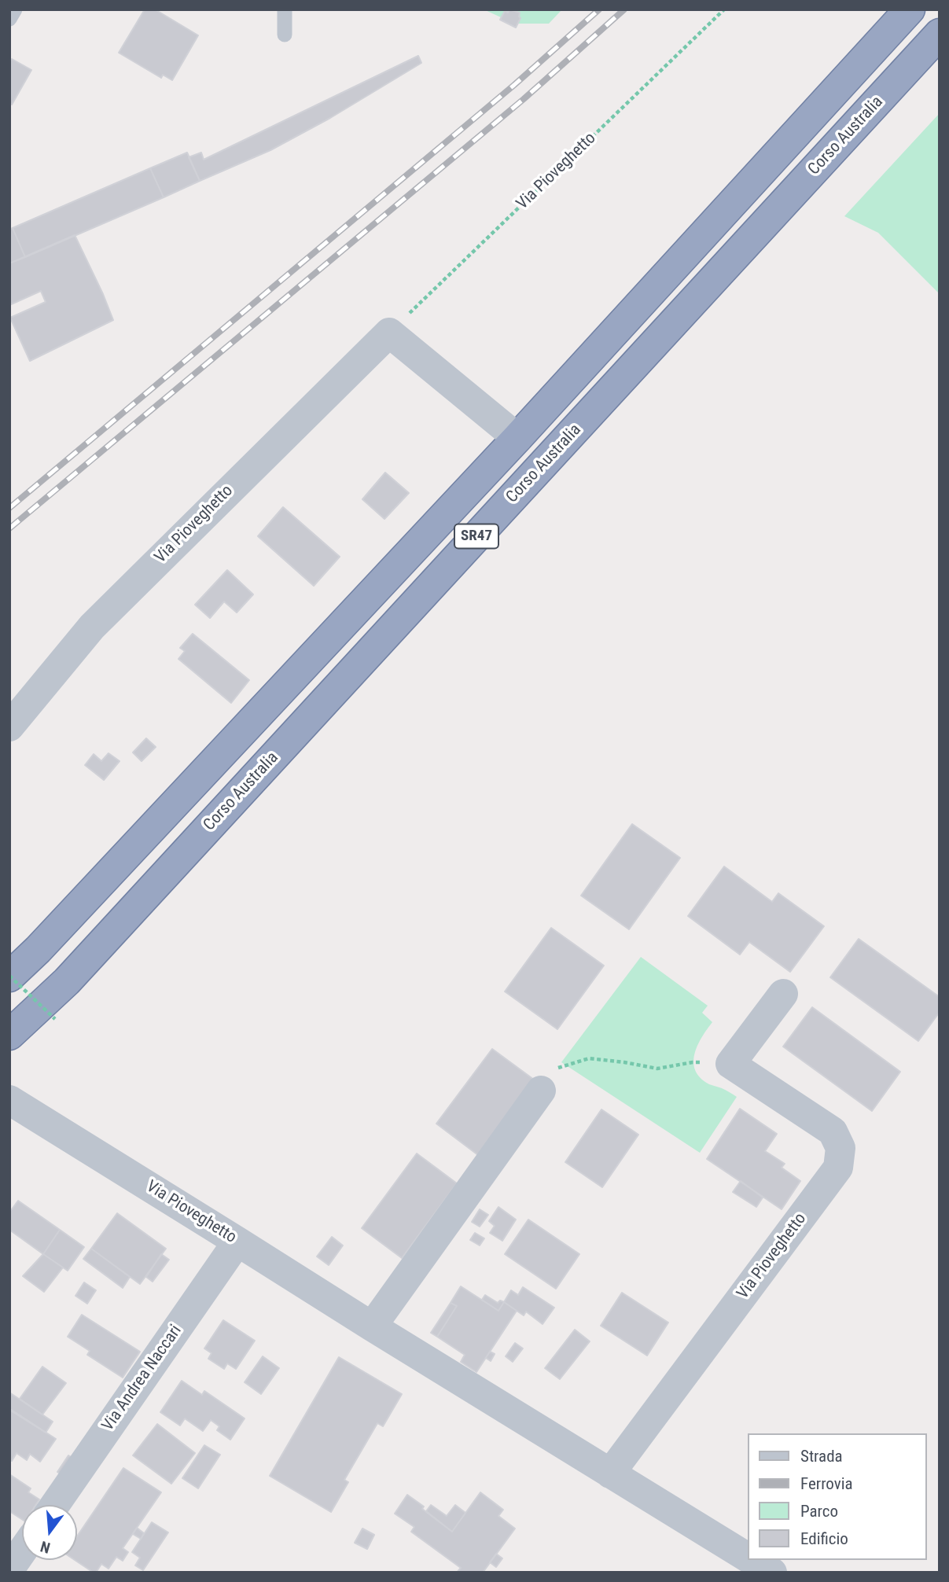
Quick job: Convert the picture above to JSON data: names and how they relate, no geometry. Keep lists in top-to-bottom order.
{
  "streets": {
    "highway": ["Corso Australia", "SR47"],
    "street": ["Via Pioveghetto", "Via Andrea Naccari"]
  },
  "crossings": [
    ["Via Pioveghetto", "Via Andrea Naccari"]
  ],
  "legend": [
    "Strada",
    "Ferrovia",
    "Parco",
    "Edificio"
  ],
  "north": "bottom"
}
